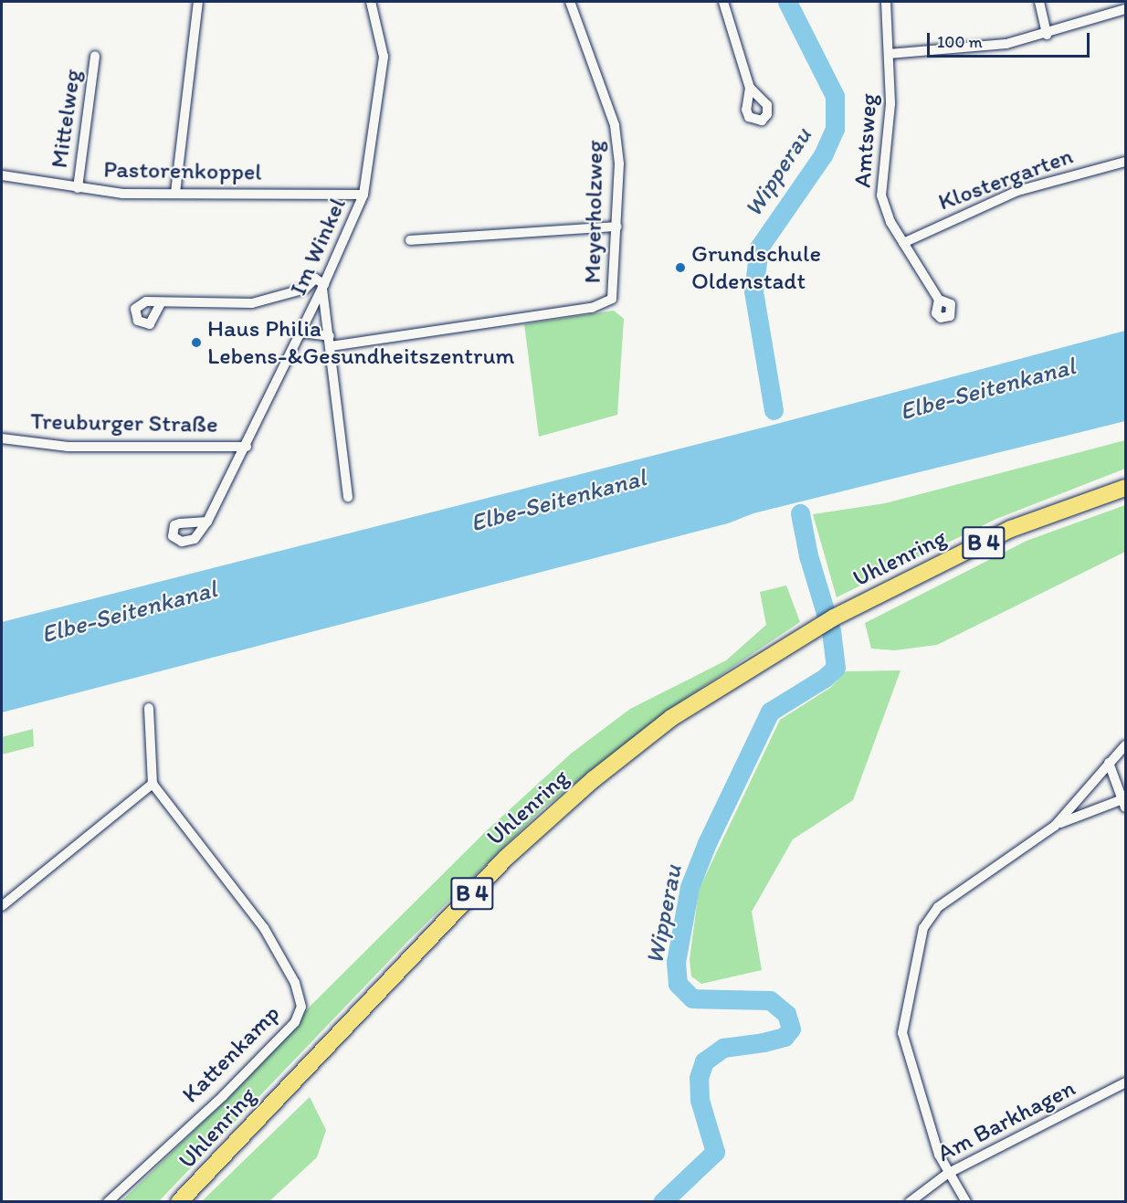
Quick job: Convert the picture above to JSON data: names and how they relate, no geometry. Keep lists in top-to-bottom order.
{
  "streets": {
    "highway": ["B 4", "Uhlenring"],
    "street": [
      "Mittelweg",
      "Amtsweg",
      "Pastorenkoppel",
      "Klostergarten",
      "Meyerholzweg",
      "Im Winkel",
      "Treuburger Straße",
      "Kattenkamp",
      "Am Barkhagen"
    ]
  },
  "crossings": [
    ["Mittelweg", "Pastorenkoppel"],
    ["Amtsweg", "Klostergarten"],
    ["Pastorenkoppel", "Im Winkel"],
    ["Im Winkel", "Treuburger Straße"]
  ],
  "water": ["Wipperau", "Elbe-Seitenkanal"],
  "places": ["Grundschule Oldenstadt", "Haus Philia Lebens-&Gesundheitszentrum"],
  "scale_bar": "100 m"
}
